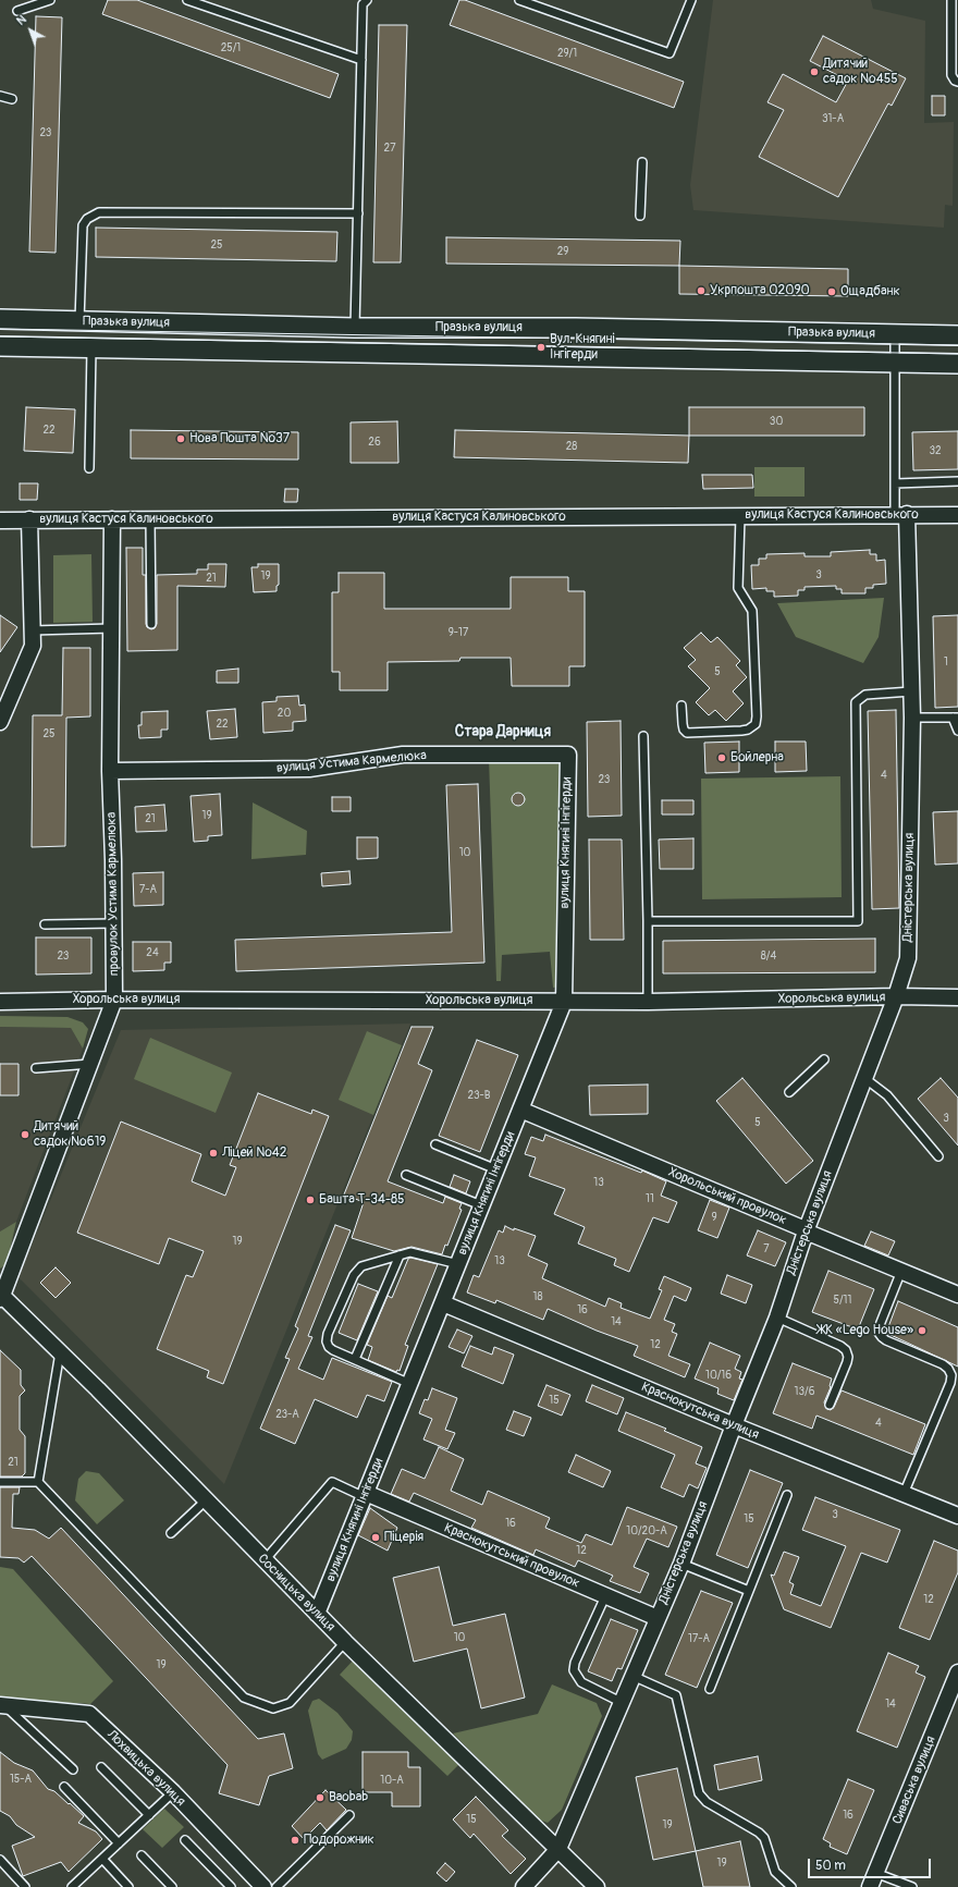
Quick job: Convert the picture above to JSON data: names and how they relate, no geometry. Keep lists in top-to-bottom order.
{
  "streets": {
    "street": [
      "Празька вулиця",
      "вулиця Кастуся Калиновського",
      "вулиця Устима Кармелюка",
      "вулиця Княгині Інгігерди",
      "Дністерська вулиця",
      "провулок Устима Кармелюка",
      "Хорольська вулиця",
      "Хорольський провулок",
      "Краснокутська вулиця",
      "Краснокутський провулок",
      "Сосницька вулиця",
      "Лохвицька вулиця",
      "Сиваська вулиця"
    ]
  },
  "crossings": [
    ["вулиця Кастуся Калиновського", "Дністерська вулиця"],
    ["вулиця Кастуся Калиновського", "провулок Устима Кармелюка"],
    ["вулиця Устима Кармелюка", "вулиця Княгині Інгігерди"],
    ["вулиця Устима Кармелюка", "провулок Устима Кармелюка"],
    ["вулиця Княгині Інгігерди", "Хорольська вулиця"],
    ["вулиця Княгині Інгігерди", "Хорольський провулок"],
    ["вулиця Княгині Інгігерди", "Краснокутська вулиця"],
    ["вулиця Княгині Інгігерди", "Краснокутський провулок"],
    ["вулиця Княгині Інгігерди", "Сосницька вулиця"],
    ["Дністерська вулиця", "Хорольська вулиця"],
    ["Дністерська вулиця", "Хорольський провулок"],
    ["Дністерська вулиця", "Краснокутська вулиця"],
    ["Дністерська вулиця", "Краснокутський провулок"],
    ["Дністерська вулиця", "Сосницька вулиця"],
    ["провулок Устима Кармелюка", "Хорольська вулиця"],
    ["провулок Устима Кармелюка", "Сосницька вулиця"]
  ],
  "districts": ["Стара Дарниця"],
  "places": [
    "Дитячий садок №455",
    "Укрпошта 02090",
    "Ощадбанк",
    "Вул. Княгині Інгігерди",
    "Нова Пошта №37",
    "Бойлерна",
    "Дитячий садок №619",
    "Ліцей №42",
    "Башта Т-34-85",
    "ЖК «Lego House»",
    "Піцерія",
    "Baobab",
    "Подорожник"
  ],
  "house_numbers": [
    "25/1",
    "29/1",
    "31-А",
    "23",
    "27",
    "25",
    "29",
    "30",
    "22",
    "26",
    "28",
    "32",
    "3",
    "19",
    "21",
    "9-17",
    "1",
    "5",
    "20",
    "22",
    "25",
    "4",
    "23",
    "19",
    "21",
    "10",
    "7-A",
    "24",
    "23",
    "8/4",
    "23-В",
    "3",
    "5",
    "13",
    "11",
    "9",
    "19",
    "7",
    "13",
    "18",
    "5/11",
    "16",
    "14",
    "12",
    "10/16",
    "13/6",
    "15",
    "23-А",
    "4",
    "21",
    "3",
    "15",
    "16",
    "10/20-А",
    "12",
    "12",
    "10",
    "17-А",
    "19",
    "14",
    "15-А",
    "10-А",
    "16",
    "15",
    "19",
    "19"
  ],
  "scale_bar": "50 m",
  "north": "top left"
}
